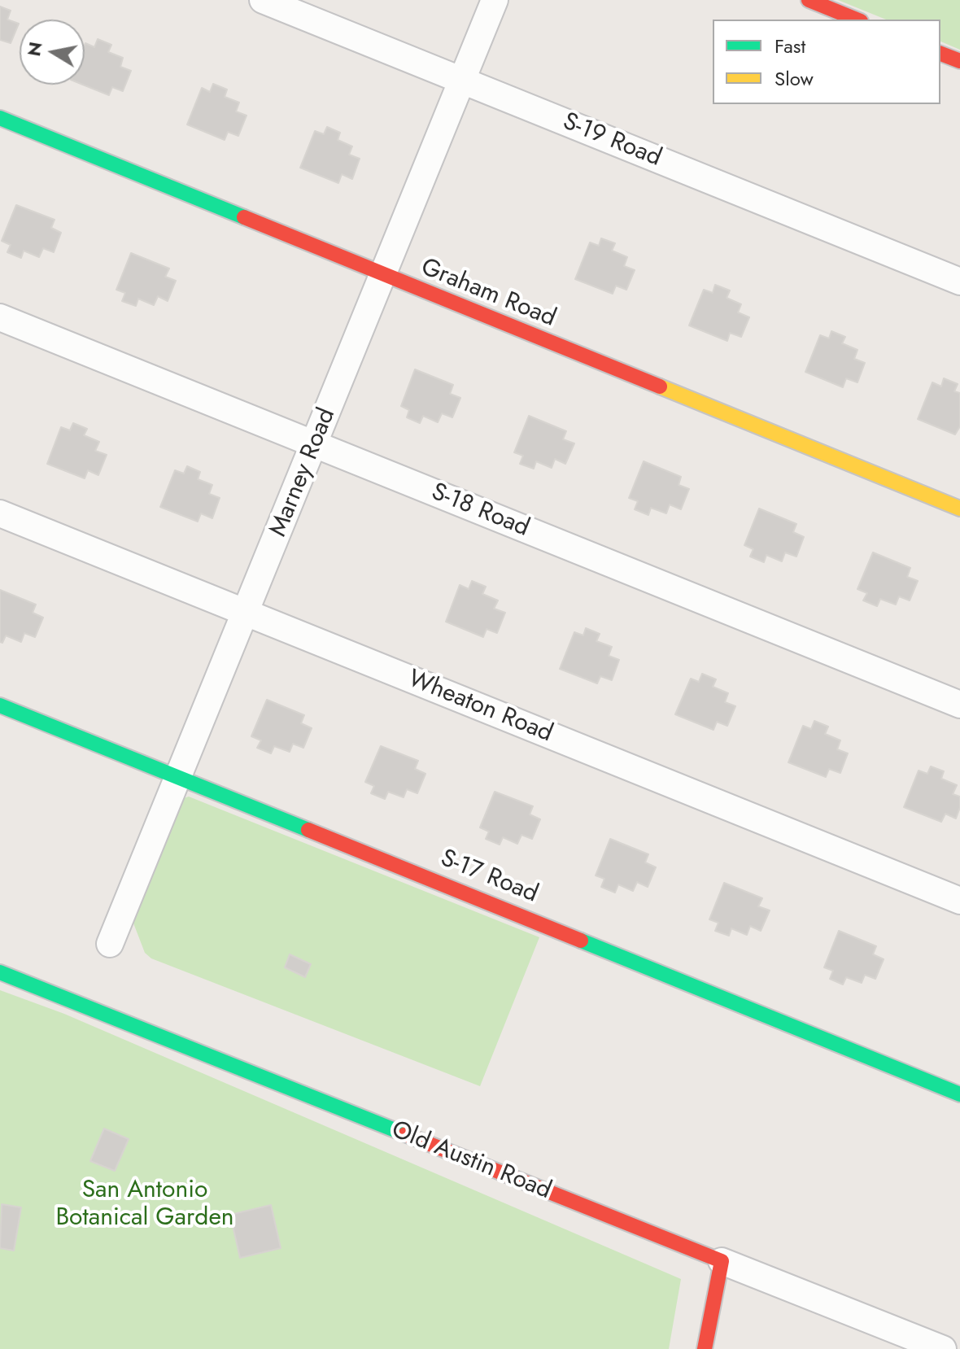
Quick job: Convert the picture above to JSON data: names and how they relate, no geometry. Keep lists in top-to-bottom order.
{
  "streets": {
    "street": [
      "S-19 Road",
      "Graham Road",
      "Marney Road",
      "S-18 Road",
      "Wheaton Road",
      "S-17 Road",
      "Old Austin Road"
    ]
  },
  "crossings": [
    ["S-19 Road", "Marney Road"],
    ["Graham Road", "Marney Road"],
    ["Marney Road", "S-18 Road"],
    ["Marney Road", "Wheaton Road"],
    ["Marney Road", "S-17 Road"]
  ],
  "parks": ["San Antonio Botanical Garden"],
  "legend": ["Fast", "Slow"],
  "north": "left"
}
